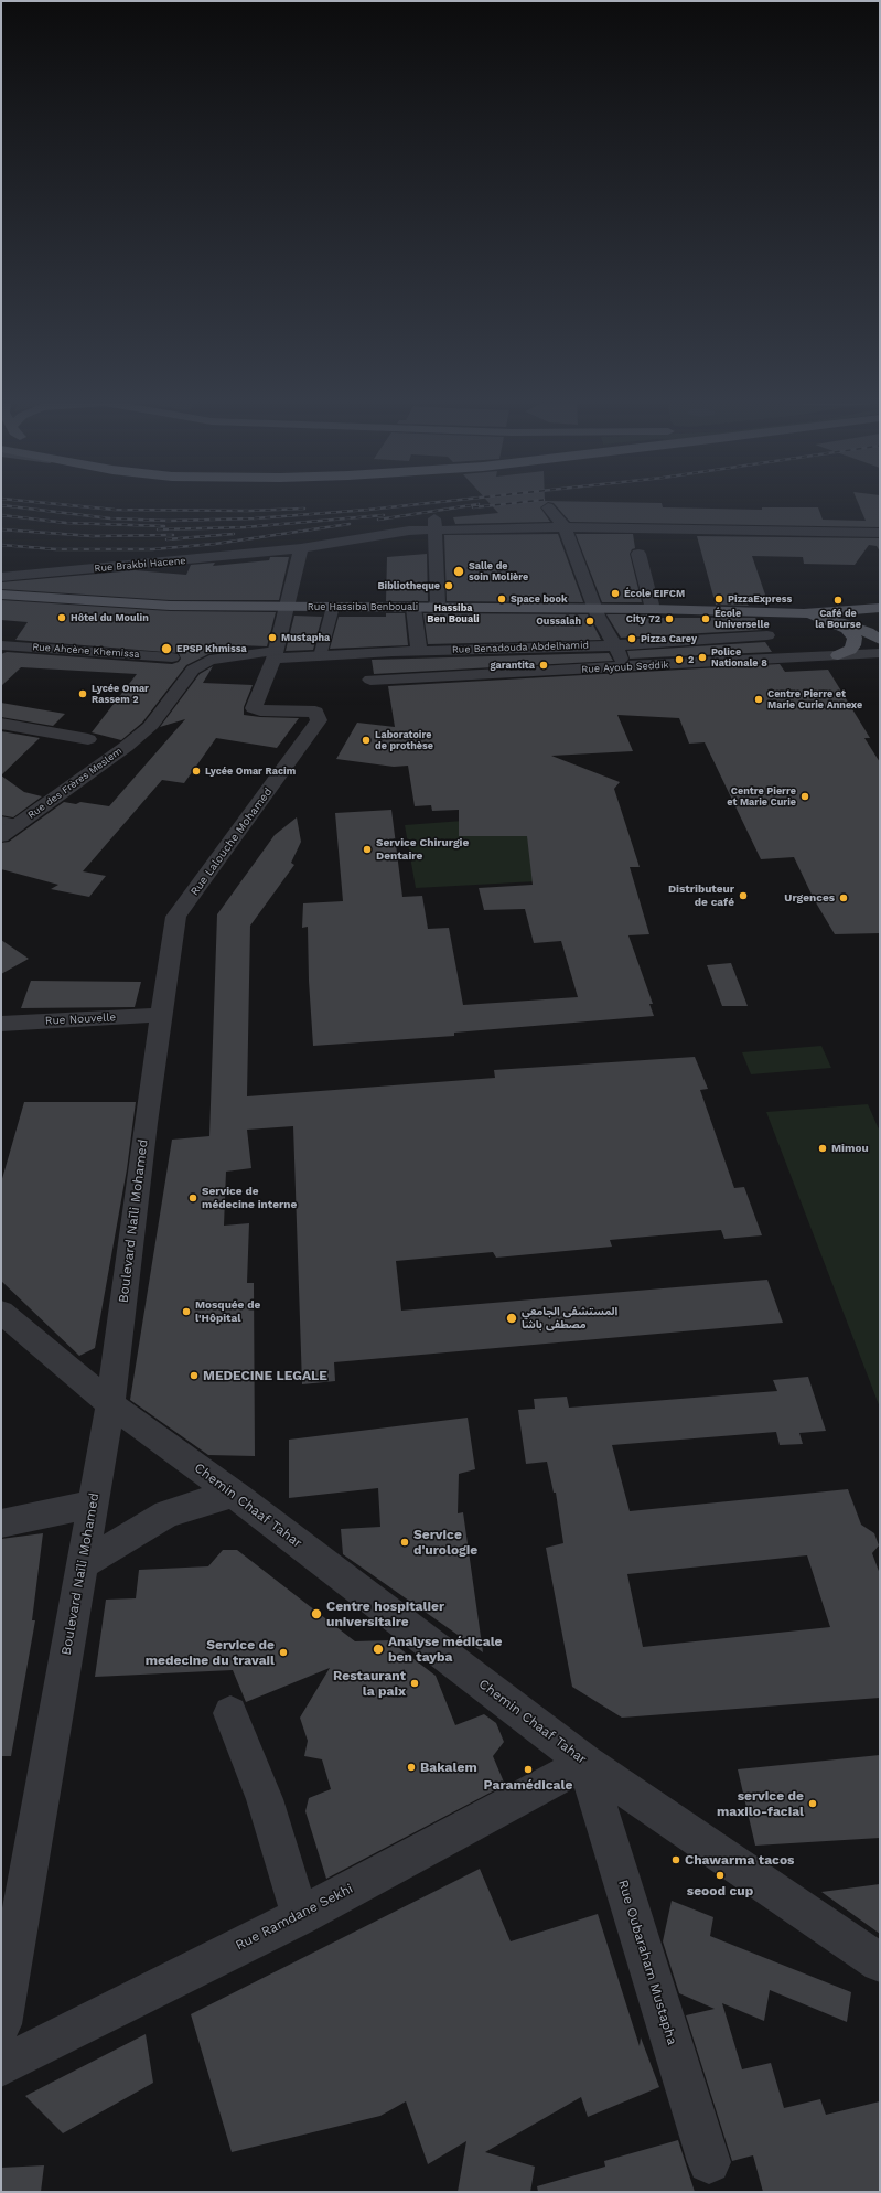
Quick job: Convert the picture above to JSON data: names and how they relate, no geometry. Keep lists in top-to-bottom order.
{
  "streets": {
    "main road": ["Rue Hassiba Benbouali"],
    "street": [
      "Rue Brakbi Hacene",
      "Rue Benadouda Abdelhamid",
      "Rue Ahcène Khemissa",
      "Rue Ayoub Seddik",
      "Rue des Frères Meslem",
      "Rue Lalouche Mohamed",
      "Rue Nouvelle",
      "Boulevard Naïli Mohamed",
      "Chemin Chaaf Tahar",
      "Rue Ramdane Sekhi",
      "Rue Oubaraham Mustapha"
    ]
  },
  "crossings": [
    ["Rue Brakbi Hacene", "Rue Lalouche Mohamed"],
    ["Rue Hassiba Benbouali", "Rue Lalouche Mohamed"],
    ["Rue Benadouda Abdelhamid", "Rue des Frères Meslem"],
    ["Rue Benadouda Abdelhamid", "Rue Lalouche Mohamed"],
    ["Rue des Frères Meslem", "Rue Lalouche Mohamed"],
    ["Rue Lalouche Mohamed", "Rue Nouvelle"],
    ["Rue Lalouche Mohamed", "Boulevard Naïli Mohamed"],
    ["Boulevard Naïli Mohamed", "Chemin Chaaf Tahar"],
    ["Chemin Chaaf Tahar", "Rue Ramdane Sekhi"],
    ["Chemin Chaaf Tahar", "Rue Oubaraham Mustapha"],
    ["Rue Ramdane Sekhi", "Rue Oubaraham Mustapha"]
  ],
  "districts": ["Hassiba Ben Bouali"],
  "places": [
    "Salle de soin Molière",
    "Bibliotheque",
    "École EIFCM",
    "Space book",
    "PizzaExpress",
    "Café de la Bourse",
    "Hôtel du Moulin",
    "City 72",
    "École Universelle",
    "Oussalah",
    "Mustapha",
    "Pizza Carey",
    "EPSP Khmissa",
    "Police Nationale 8",
    "2",
    "garantita",
    "Lycée Omar Rassem 2",
    "Centre Pierre et Marie Curie Annexe",
    "Laboratoire de prothèse",
    "Lycée Omar Racim",
    "Centre Pierre et Marie Curie",
    "Service Chirurgie Dentaire",
    "Distributeur de café",
    "Urgences",
    "Mimou",
    "Service de médecine interne",
    "Mosquée de l'Hôpital",
    "المستشفى الجامعي مصطفى باشا",
    "MEDECINE LEGALE",
    "Service d'urologie",
    "Centre hospitalier universitaire",
    "Analyse médicale ben tayba",
    "Service de medecine du travail",
    "Restaurant la paix",
    "Bakalem",
    "Paramédicale",
    "service de maxilo-facial",
    "Chawarma tacos",
    "seood cup"
  ]
}
